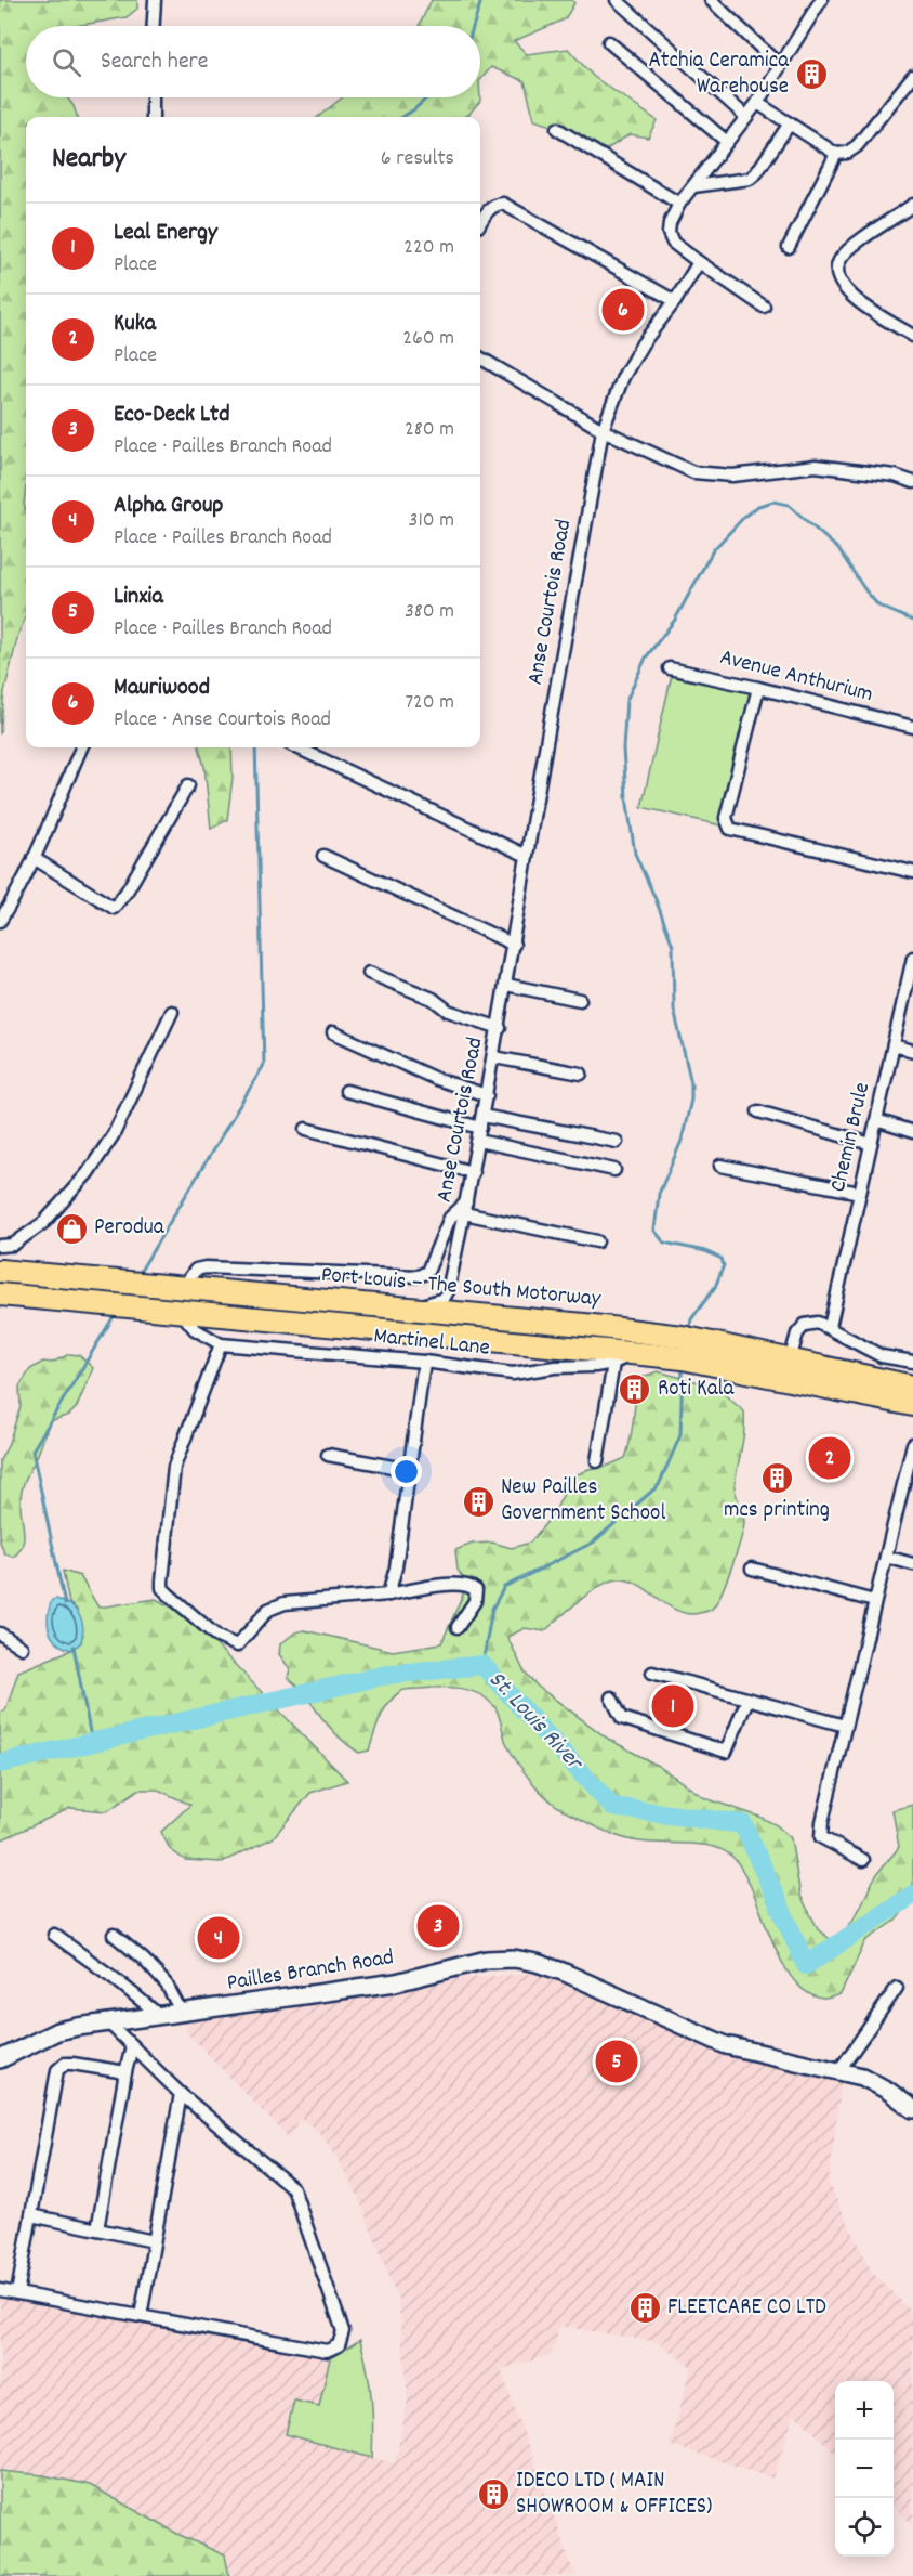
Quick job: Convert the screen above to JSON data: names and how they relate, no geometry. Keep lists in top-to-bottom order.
{
  "streets": {
    "highway": ["Port Louis – The South Motorway"],
    "main road": ["Pailles Branch Road"],
    "street": [
      "Anse Courtois Road",
      "Avenue Anthurium",
      "Chemin Brule",
      "Martinel Lane"
    ]
  },
  "water": ["St. Louis River"],
  "places": {
    "building": [
      "Atchia Ceramica Warehouse",
      "Roti Kala",
      "mcs printing",
      "New Pailles Government School",
      "FLEETCARE CO LTD",
      "IDECO LTD ( MAIN SHOWROOM & OFFICES)"
    ],
    "shop": ["Perodua"]
  },
  "page": {
    "search": "Search here",
    "heading": ["Nearby", "6 results"],
    "list": [
      {
        "mark": "1",
        "name": "Leal Energy",
        "note": "Place",
        "value": "220 m"
      },
      {
        "mark": "2",
        "name": "Kuka",
        "note": "Place",
        "value": "260 m"
      },
      {
        "mark": "3",
        "name": "Eco-Deck Ltd",
        "note": "Place · Pailles Branch Road",
        "value": "280 m"
      },
      {
        "mark": "4",
        "name": "Alpha Group",
        "note": "Place · Pailles Branch Road",
        "value": "310 m"
      },
      {
        "mark": "5",
        "name": "Linxia",
        "note": "Place · Pailles Branch Road",
        "value": "380 m"
      },
      {
        "mark": "6",
        "name": "Mauriwood",
        "note": "Place · Anse Courtois Road",
        "value": "720 m"
      }
    ],
    "pins": [
      "6",
      "2",
      "1",
      "3",
      "4",
      "5"
    ],
    "map_buttons": ["+", "−"]
  }
}
